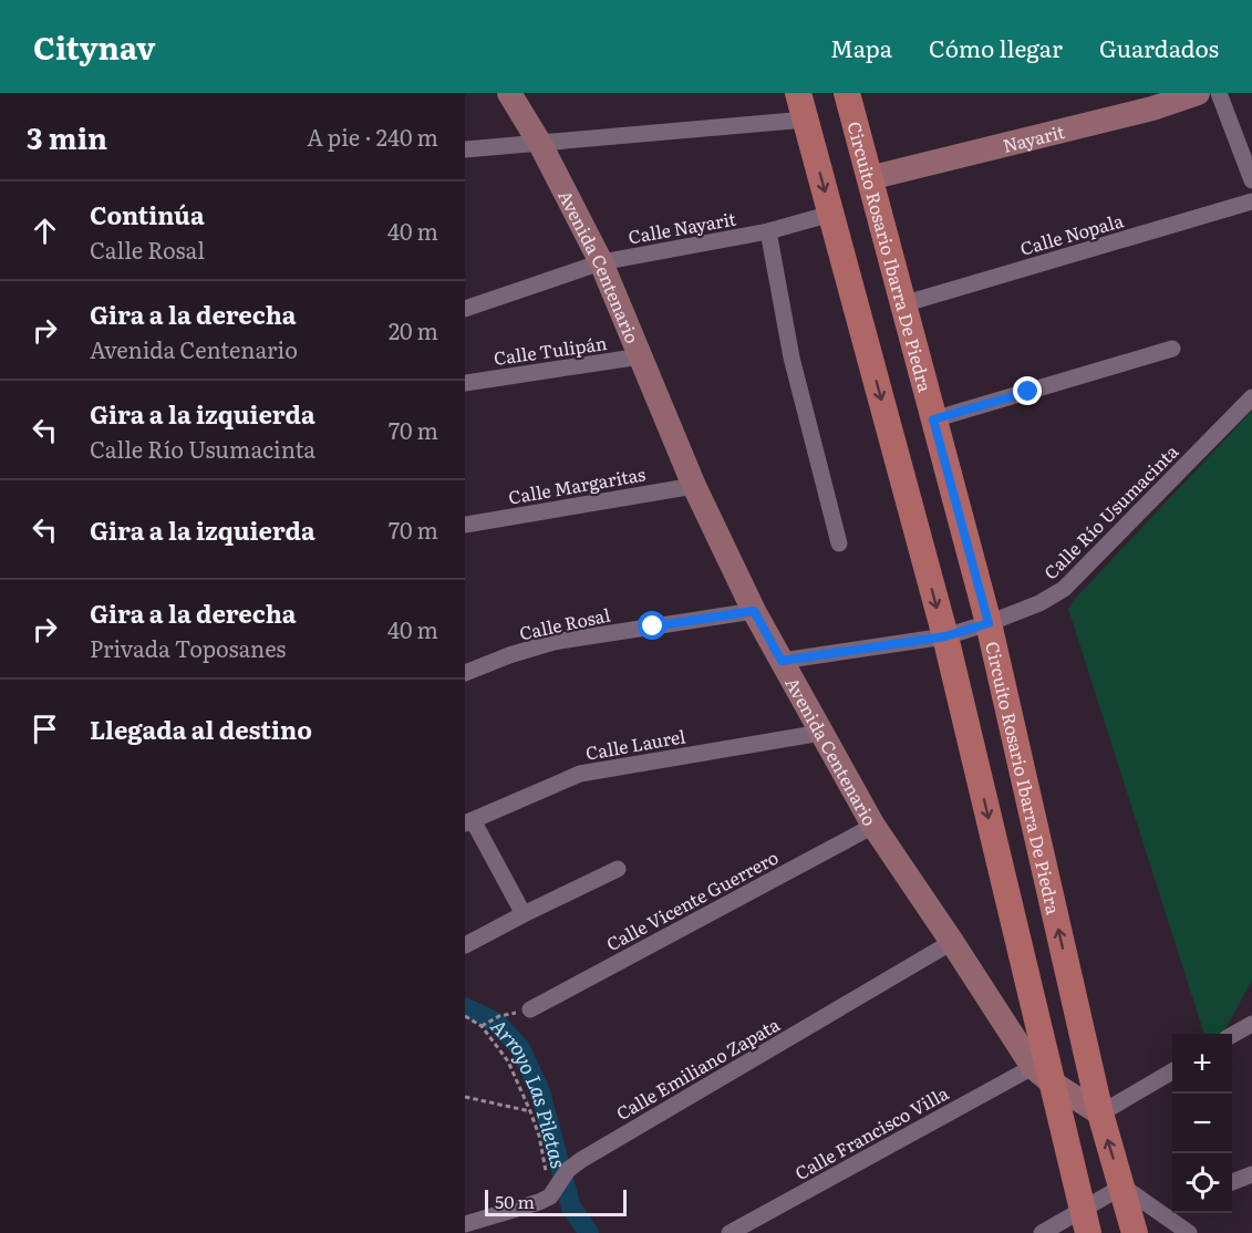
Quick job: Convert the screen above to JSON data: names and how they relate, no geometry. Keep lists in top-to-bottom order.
{
  "streets": {
    "main road": ["Circuito Rosario Ibarra De Piedra"],
    "street": [
      "Nayarit",
      "Calle Nayarit",
      "Calle Nopala",
      "Avenida Centenario",
      "Calle Tulipán",
      "Calle Margaritas",
      "Calle Río Usumacinta",
      "Calle Rosal",
      "Calle Laurel",
      "Calle Vicente Guerrero",
      "Calle Emiliano Zapata",
      "Calle Francisco Villa"
    ]
  },
  "crossings": [
    ["Nayarit", "Circuito Rosario Ibarra De Piedra"],
    ["Calle Nayarit", "Avenida Centenario"],
    ["Calle Nopala", "Circuito Rosario Ibarra De Piedra"],
    ["Circuito Rosario Ibarra De Piedra", "Avenida Centenario"],
    ["Circuito Rosario Ibarra De Piedra", "Calle Río Usumacinta"],
    ["Avenida Centenario", "Calle Tulipán"],
    ["Avenida Centenario", "Calle Margaritas"],
    ["Avenida Centenario", "Calle Río Usumacinta"],
    ["Avenida Centenario", "Calle Rosal"],
    ["Avenida Centenario", "Calle Laurel"],
    ["Avenida Centenario", "Calle Vicente Guerrero"],
    ["Avenida Centenario", "Calle Emiliano Zapata"],
    ["Avenida Centenario", "Calle Francisco Villa"]
  ],
  "water": ["Arroyo Las Piletas"],
  "scale_bar": "50 m",
  "page": {
    "header": "Citynav",
    "nav": ["Mapa", "Cómo llegar", "Guardados"],
    "heading": ["3 min", "A pie · 240 m"],
    "list": [
      ["Continúa", "Calle Rosal", "40 m"],
      ["Gira a la derecha", "Avenida Centenario", "20 m"],
      ["Gira a la izquierda", "Calle Río Usumacinta", "70 m"],
      ["Gira a la izquierda", "70 m"],
      ["Gira a la derecha", "Privada Toposanes", "40 m"],
      "Llegada al destino"
    ],
    "map_buttons": ["+", "−"],
    "scale": "50 m"
  }
}
